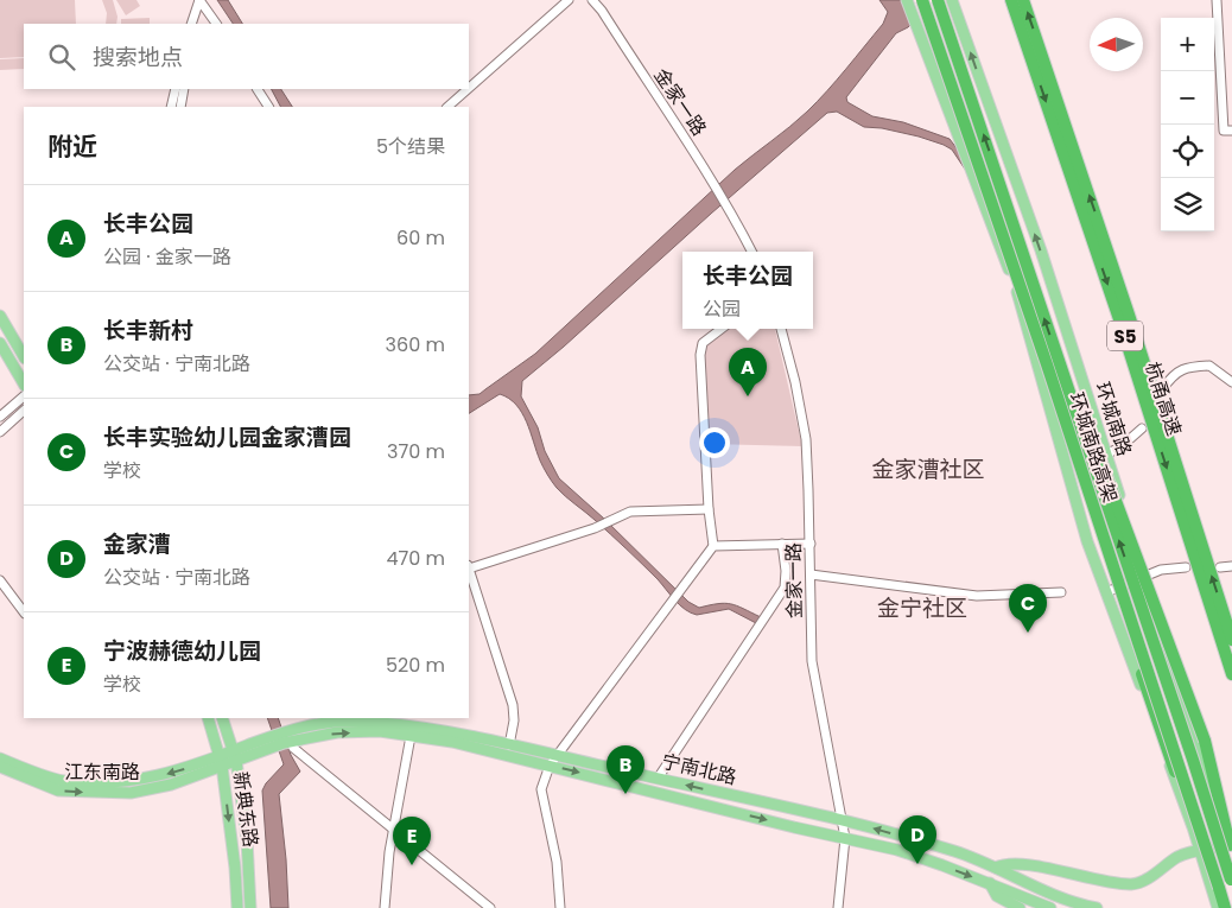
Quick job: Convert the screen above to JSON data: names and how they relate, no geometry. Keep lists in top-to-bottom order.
{
  "streets": {
    "highway": ["S5", "杭甬高速", "环城南路高架"],
    "main road": [
      "环城南路",
      "宁南北路",
      "江东南路",
      "新典东路"
    ],
    "street": ["金家一路"]
  },
  "crossings": [
    ["金家一路", "宁南北路"],
    ["宁南北路", "江东南路"],
    ["江东南路", "新典东路"]
  ],
  "districts": ["金家漕社区", "金宁社区"],
  "north": "left",
  "page": {
    "map_buttons": ["+", "−"],
    "search": "搜索地点",
    "heading": ["附近", "5个结果"],
    "list": [
      {
        "mark": "A",
        "name": "长丰公园",
        "note": "公园 · 金家一路",
        "value": "60 m"
      },
      {
        "mark": "B",
        "name": "长丰新村",
        "note": "公交站 · 宁南北路",
        "value": "360 m"
      },
      {
        "mark": "C",
        "name": "长丰实验幼儿园金家漕园",
        "note": "学校",
        "value": "370 m"
      },
      {
        "mark": "D",
        "name": "金家漕",
        "note": "公交站 · 宁南北路",
        "value": "470 m"
      },
      {
        "mark": "E",
        "name": "宁波赫德幼儿园",
        "note": "学校",
        "value": "520 m"
      }
    ],
    "popup": ["长丰公园", "公园"],
    "pins": [
      "A",
      "C",
      "B",
      "D",
      "E"
    ]
  }
}
